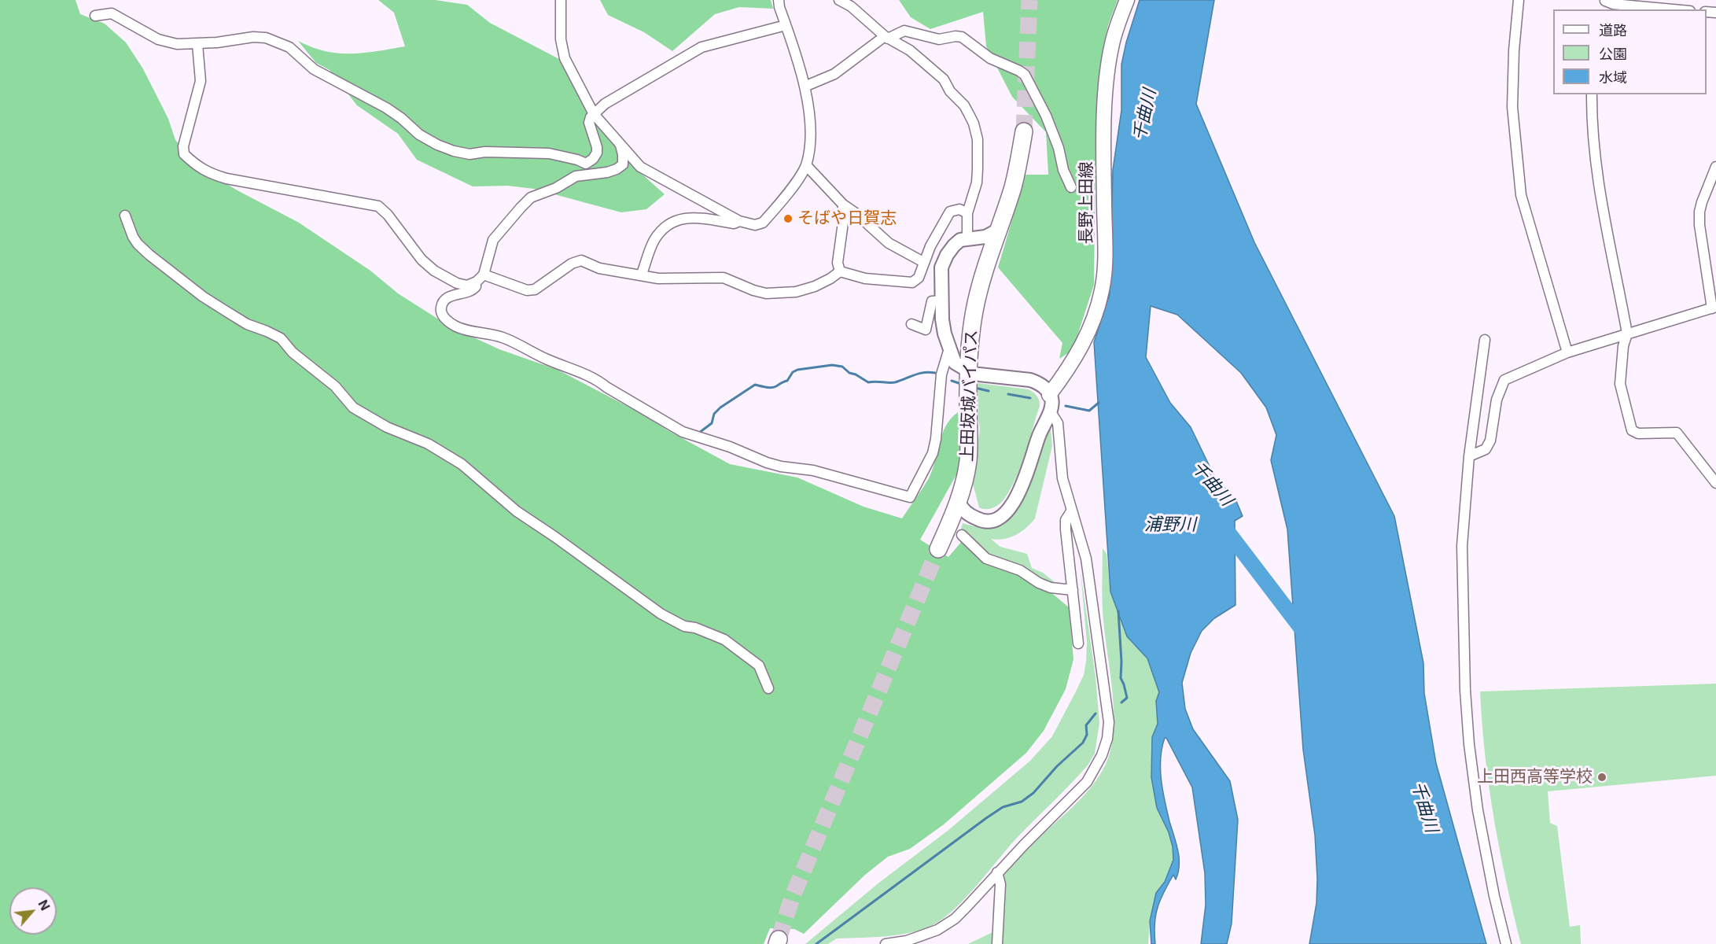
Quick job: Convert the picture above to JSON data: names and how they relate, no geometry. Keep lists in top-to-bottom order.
{
  "streets": {
    "highway": ["上田坂城バイパス"],
    "main road": ["長野上田線"]
  },
  "water": ["千曲川", "浦野川"],
  "places": ["そばや日賀志", "上田西高等学校"],
  "legend": ["道路", "公園", "水域"],
  "north": "top right"
}
